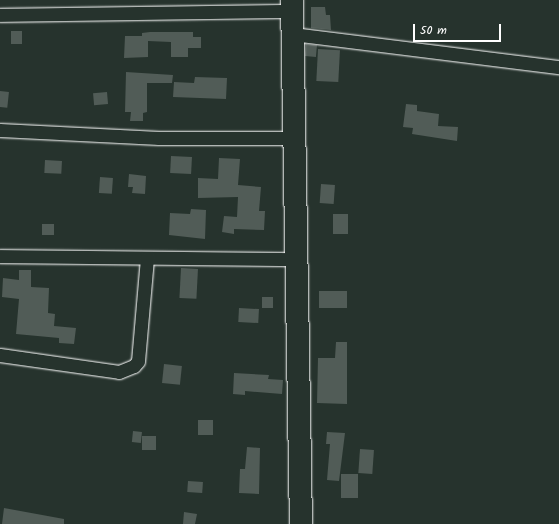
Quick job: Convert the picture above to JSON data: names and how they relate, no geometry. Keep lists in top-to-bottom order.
{
  "scale_bar": "50 m"
}
